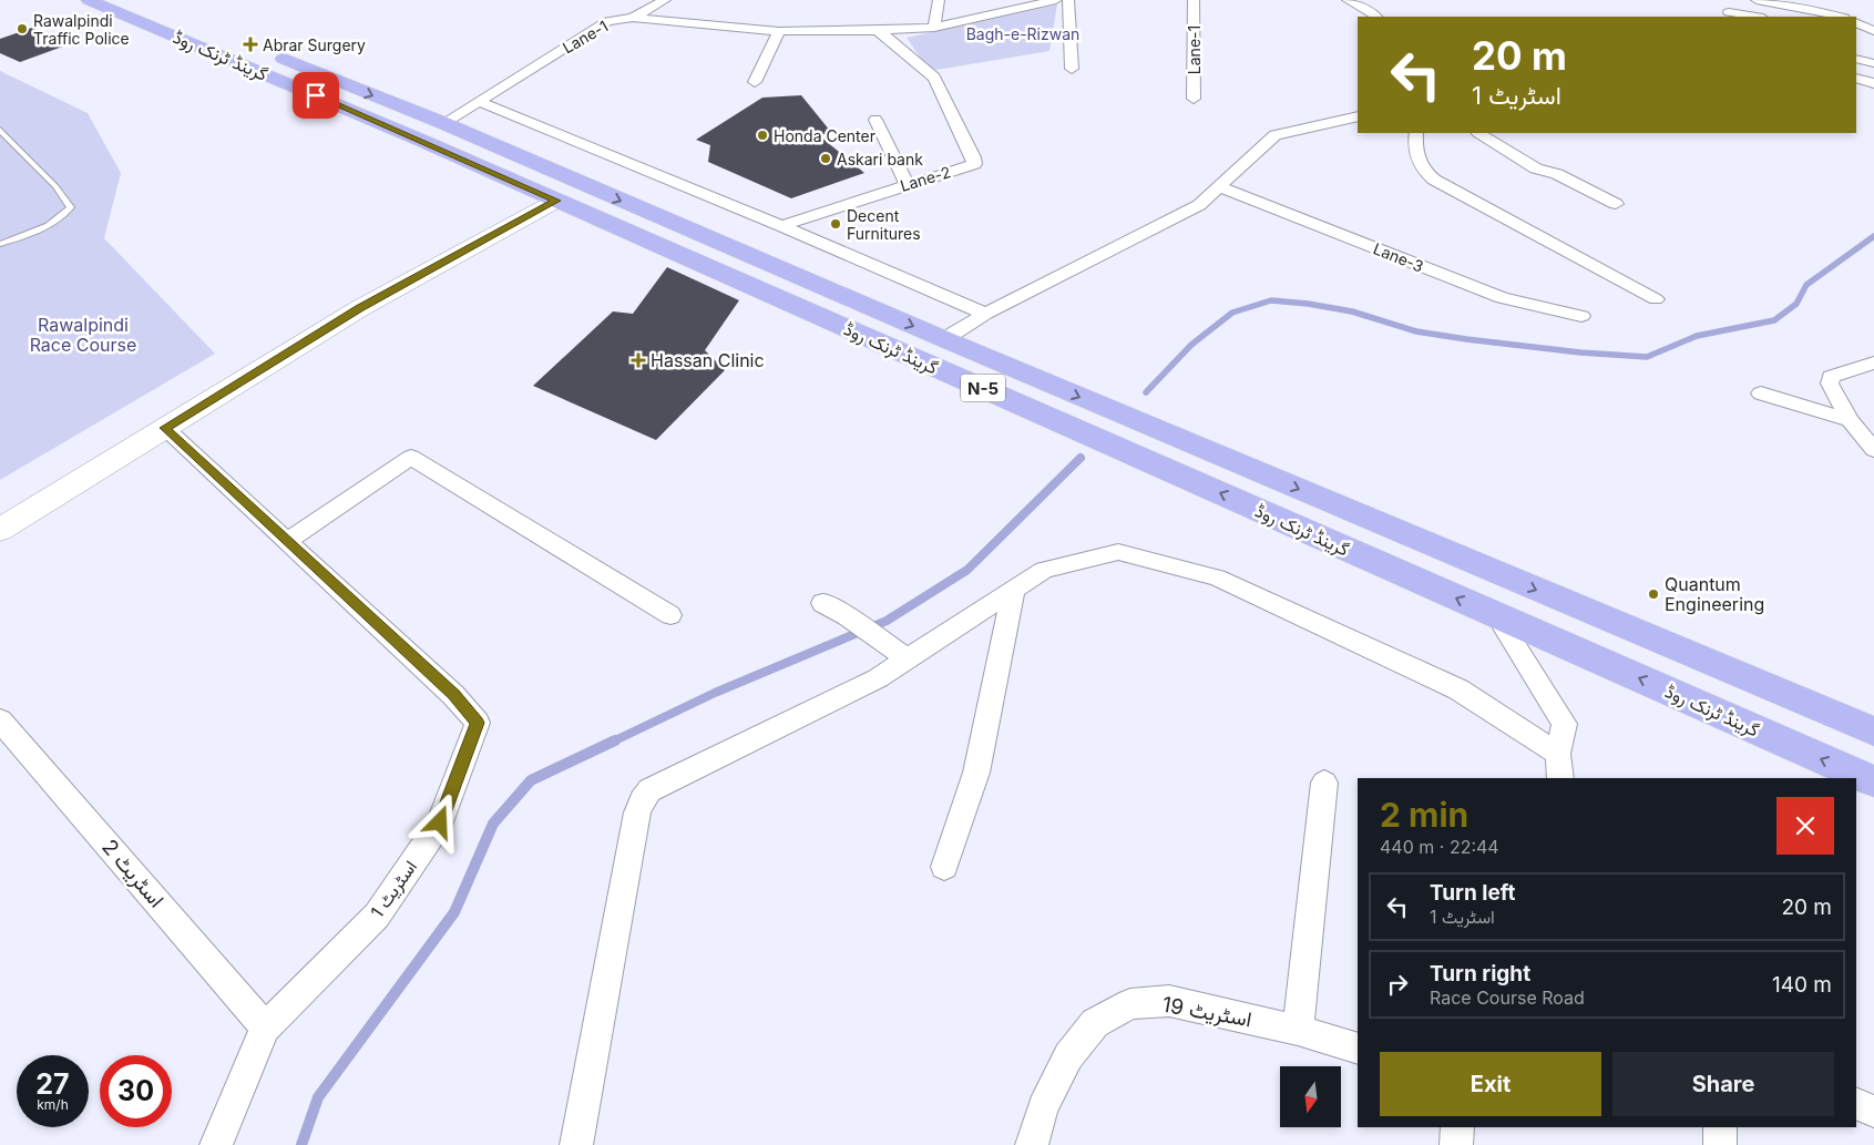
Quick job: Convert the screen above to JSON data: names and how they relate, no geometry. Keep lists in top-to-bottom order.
{
  "streets": {
    "highway": ["گرینڈ ٹرنک روڈ", "N-5"],
    "street": [
      "Lane-1",
      "Lane-2",
      "Lane-3",
      "اسٹریٹ 2",
      "اسٹریٹ 1",
      "اسٹریٹ 19"
    ]
  },
  "crossings": [
    ["Lane-1", "گرینڈ ٹرنک روڈ"],
    ["Lane-1", "Lane-2"],
    ["اسٹریٹ 2", "اسٹریٹ 1"]
  ],
  "parks": ["Bagh-e-Rizwan", "Rawalpindi Race Course"],
  "places": {
    "other": [
      "Rawalpindi Traffic Police",
      "Honda Center",
      "Askari bank",
      "Decent Furnitures",
      "Quantum Engineering"
    ],
    "health": ["Abrar Surgery", "Hassan Clinic"]
  },
  "north": "bottom",
  "page": {
    "turn": ["20 m", "اسٹریٹ 1"],
    "heading": ["2 min", "440 m · 22:44"],
    "list": [
      {
        "name": "Turn left",
        "note": "اسٹریٹ 1",
        "value": "20 m"
      },
      {
        "name": "Turn right",
        "note": "Race Course Road",
        "value": "140 m"
      }
    ],
    "buttons": ["Exit", "Share"],
    "speed": "27 km/h",
    "limit": "30"
  }
}
